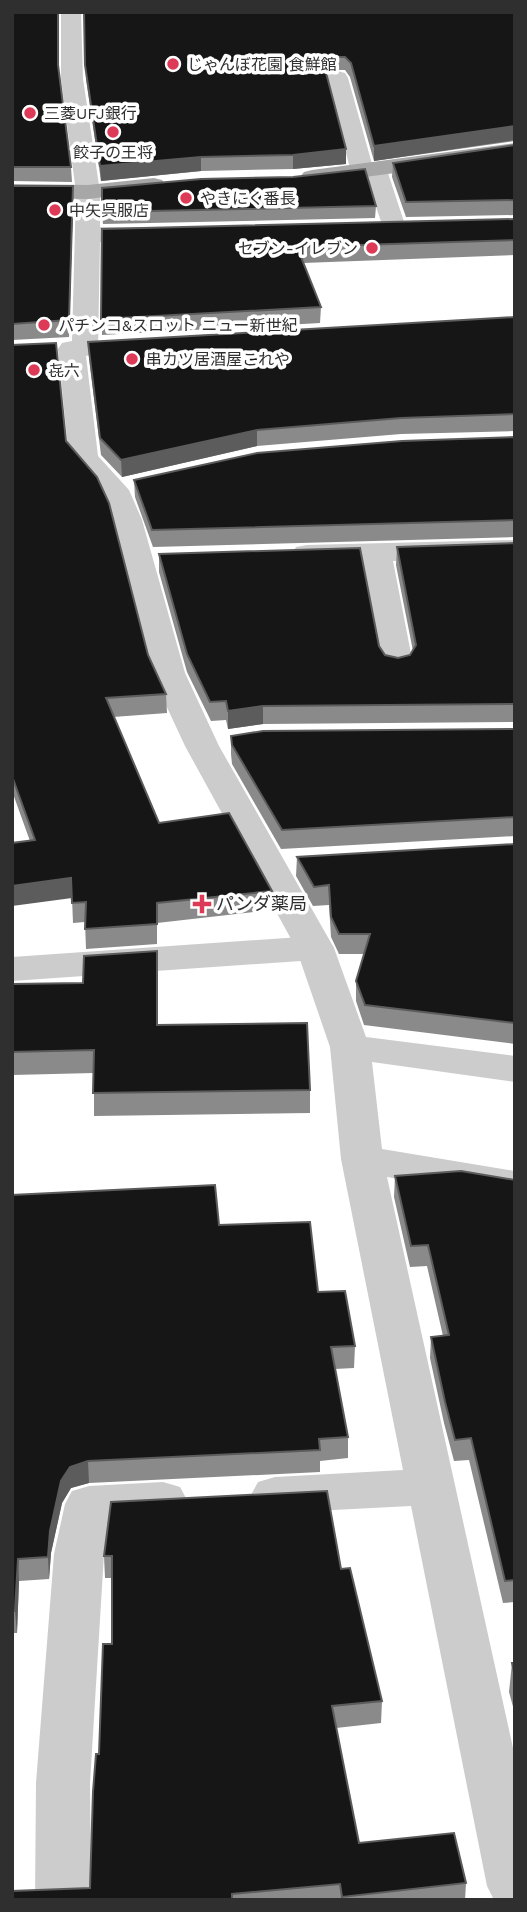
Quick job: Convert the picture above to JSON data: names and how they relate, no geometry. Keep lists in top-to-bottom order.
{
  "places": {
    "other": [
      "じゃんぼ花園 食鮮館",
      "三菱UFJ銀行",
      "餃子の王将",
      "やきにく番長",
      "中矢呉服店",
      "セブン-イレブン",
      "パチンコ&スロット ニュー新世紀",
      "串カツ居酒屋これや",
      "㐂六"
    ],
    "health": ["パンダ薬局"]
  }
}
